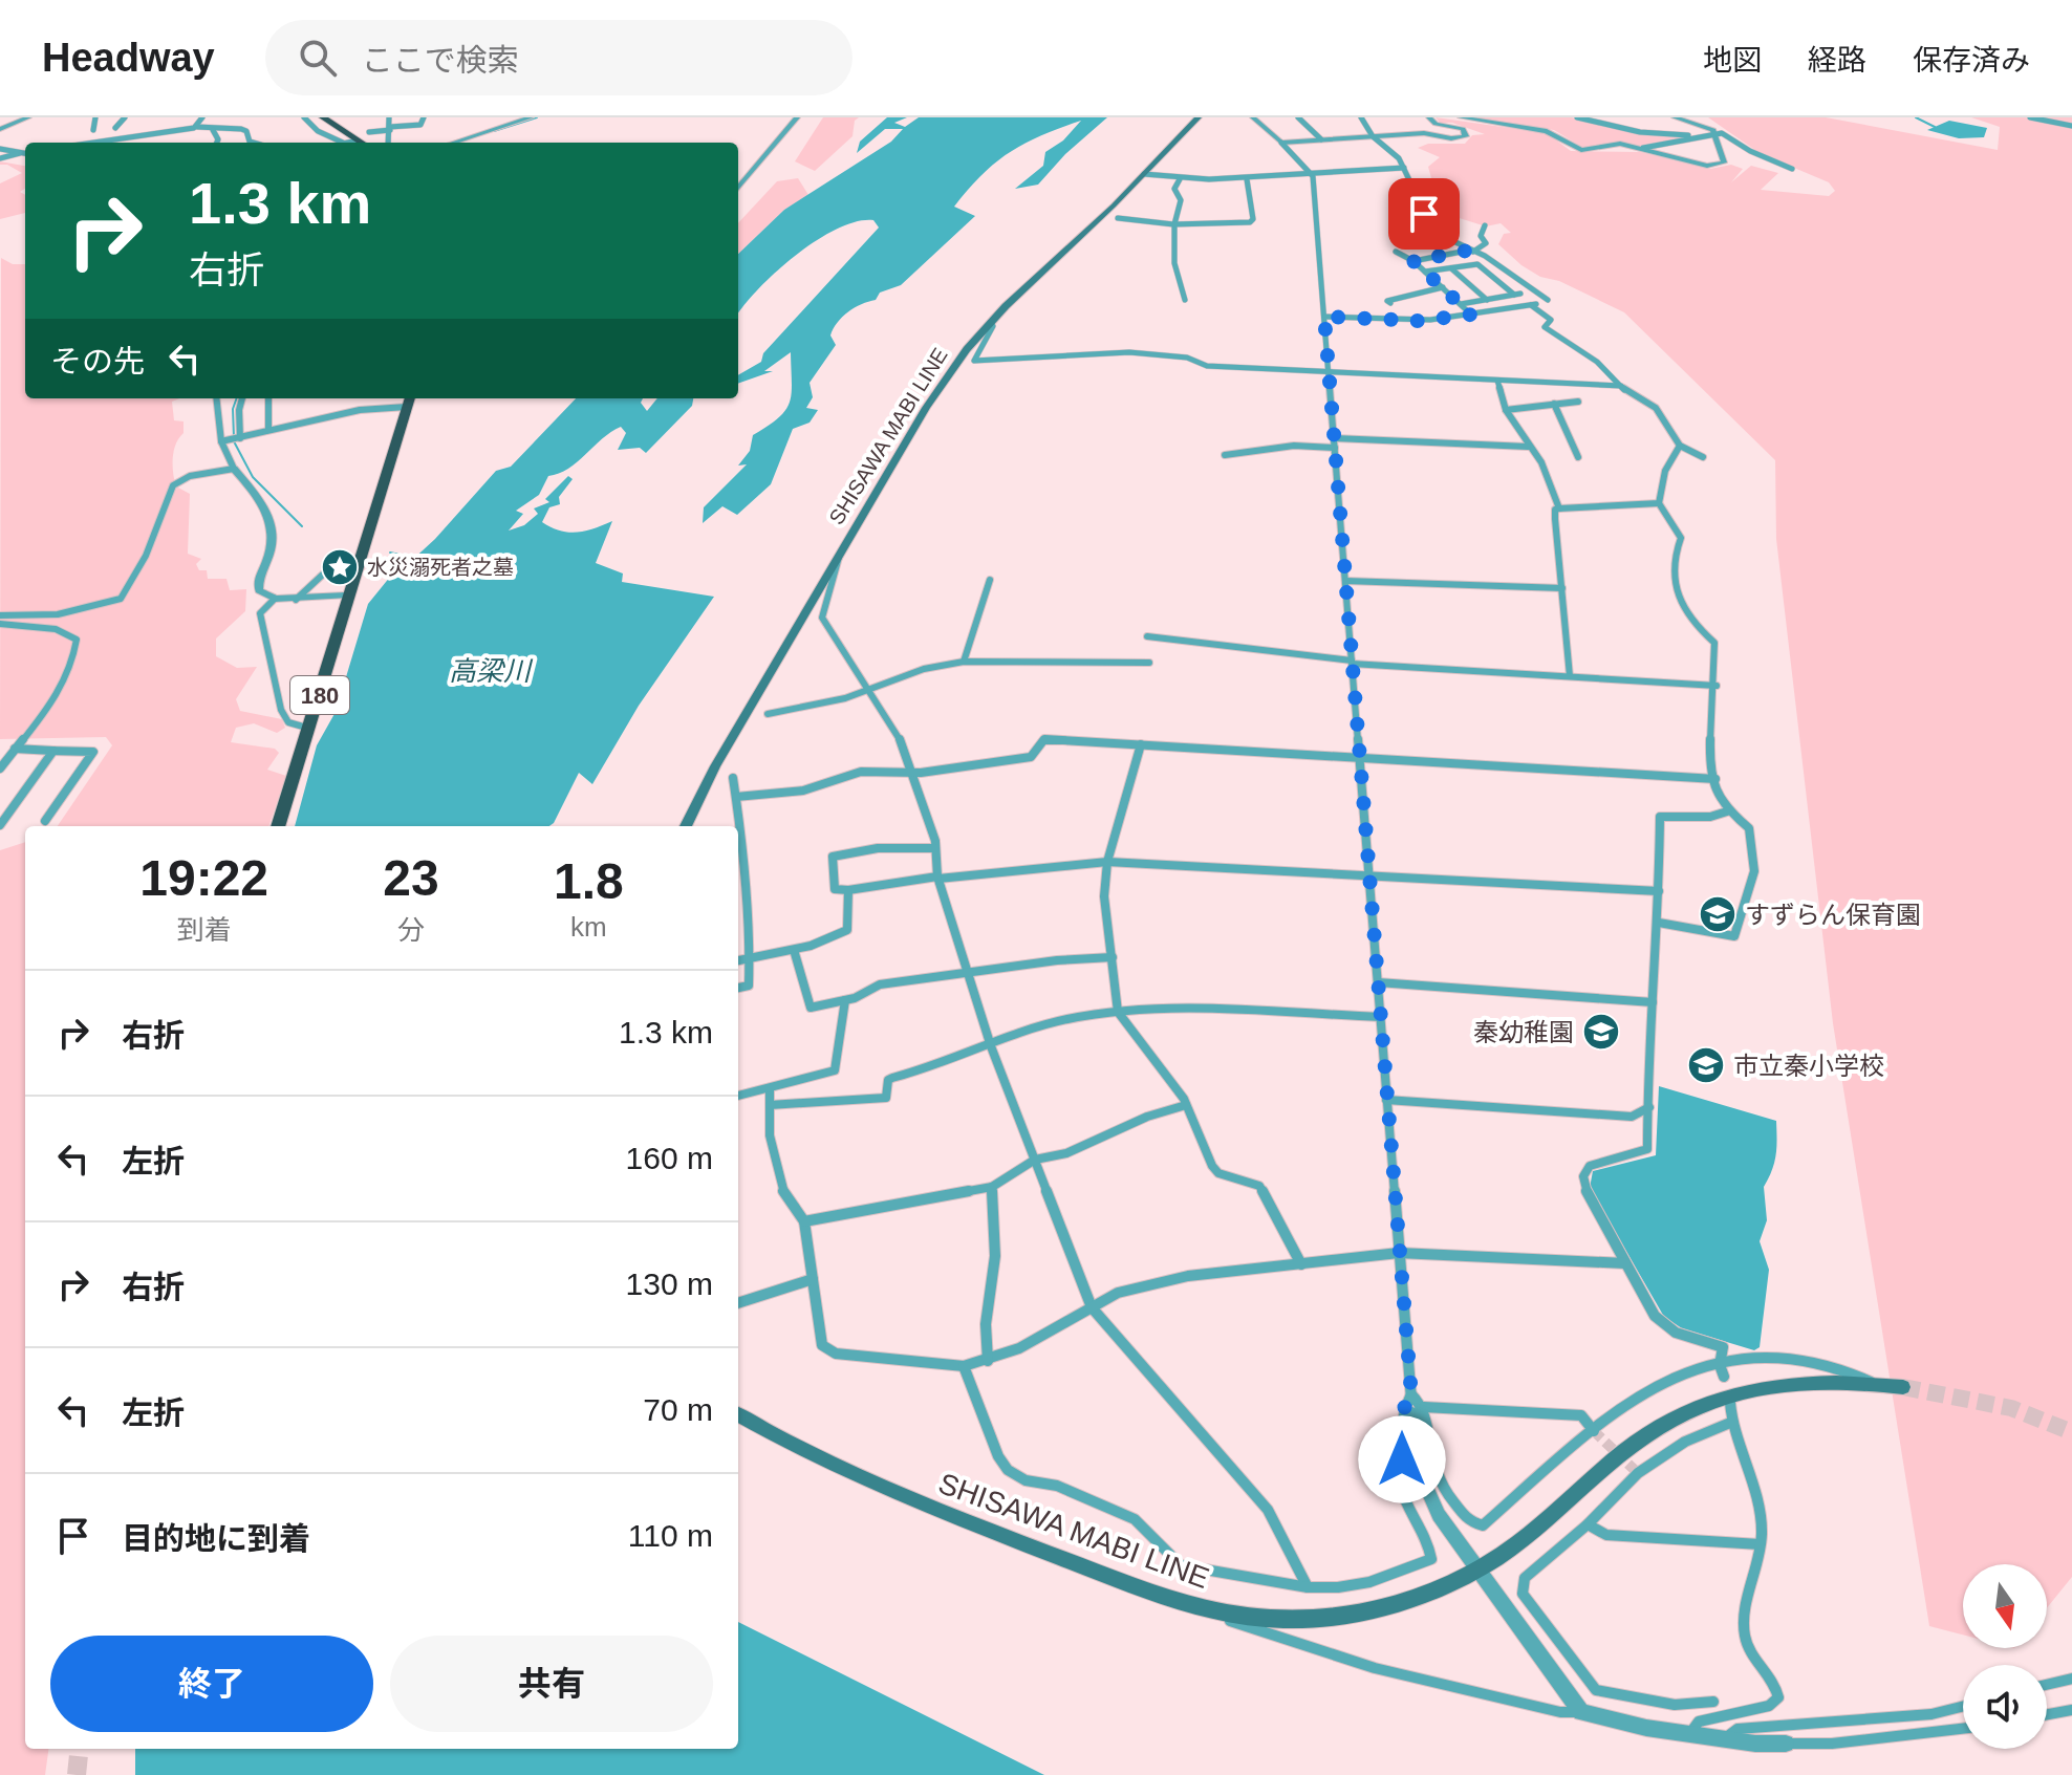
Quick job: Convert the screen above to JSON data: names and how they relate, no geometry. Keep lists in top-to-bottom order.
{
  "streets": {
    "highway": ["180"],
    "main road": ["SHISAWA MABI LINE"]
  },
  "water": ["高梁川"],
  "places": {
    "place": ["水災溺死者之墓"],
    "school or university": ["すずらん保育園", "秦幼稚園", "市立秦小学校"]
  },
  "north": "bottom",
  "page": {
    "header": "Headway",
    "search": "ここで検索",
    "nav": ["地図", "経路", "保存済み"],
    "turn": ["1.3 km", "右折"],
    "then": "その先",
    "eta": [
      "19:22",
      "到着",
      "23",
      "分",
      "1.8",
      "km"
    ],
    "list": [
      {
        "name": "右折",
        "value": "1.3 km"
      },
      {
        "name": "左折",
        "value": "160 m"
      },
      {
        "name": "右折",
        "value": "130 m"
      },
      {
        "name": "左折",
        "value": "70 m"
      },
      {
        "name": "目的地に到着",
        "value": "110 m"
      }
    ],
    "buttons": ["終了", "共有"]
  }
}
